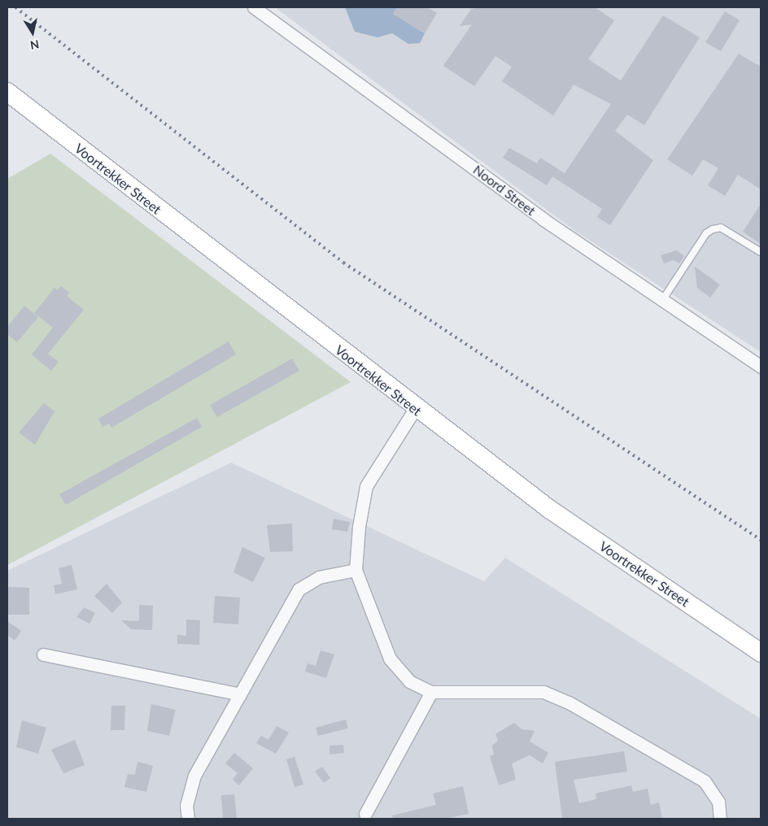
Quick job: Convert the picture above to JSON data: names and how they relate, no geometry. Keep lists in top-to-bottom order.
{
  "streets": {
    "main road": ["Voortrekker Street"],
    "street": ["Noord Street"]
  },
  "north": "bottom"
}
